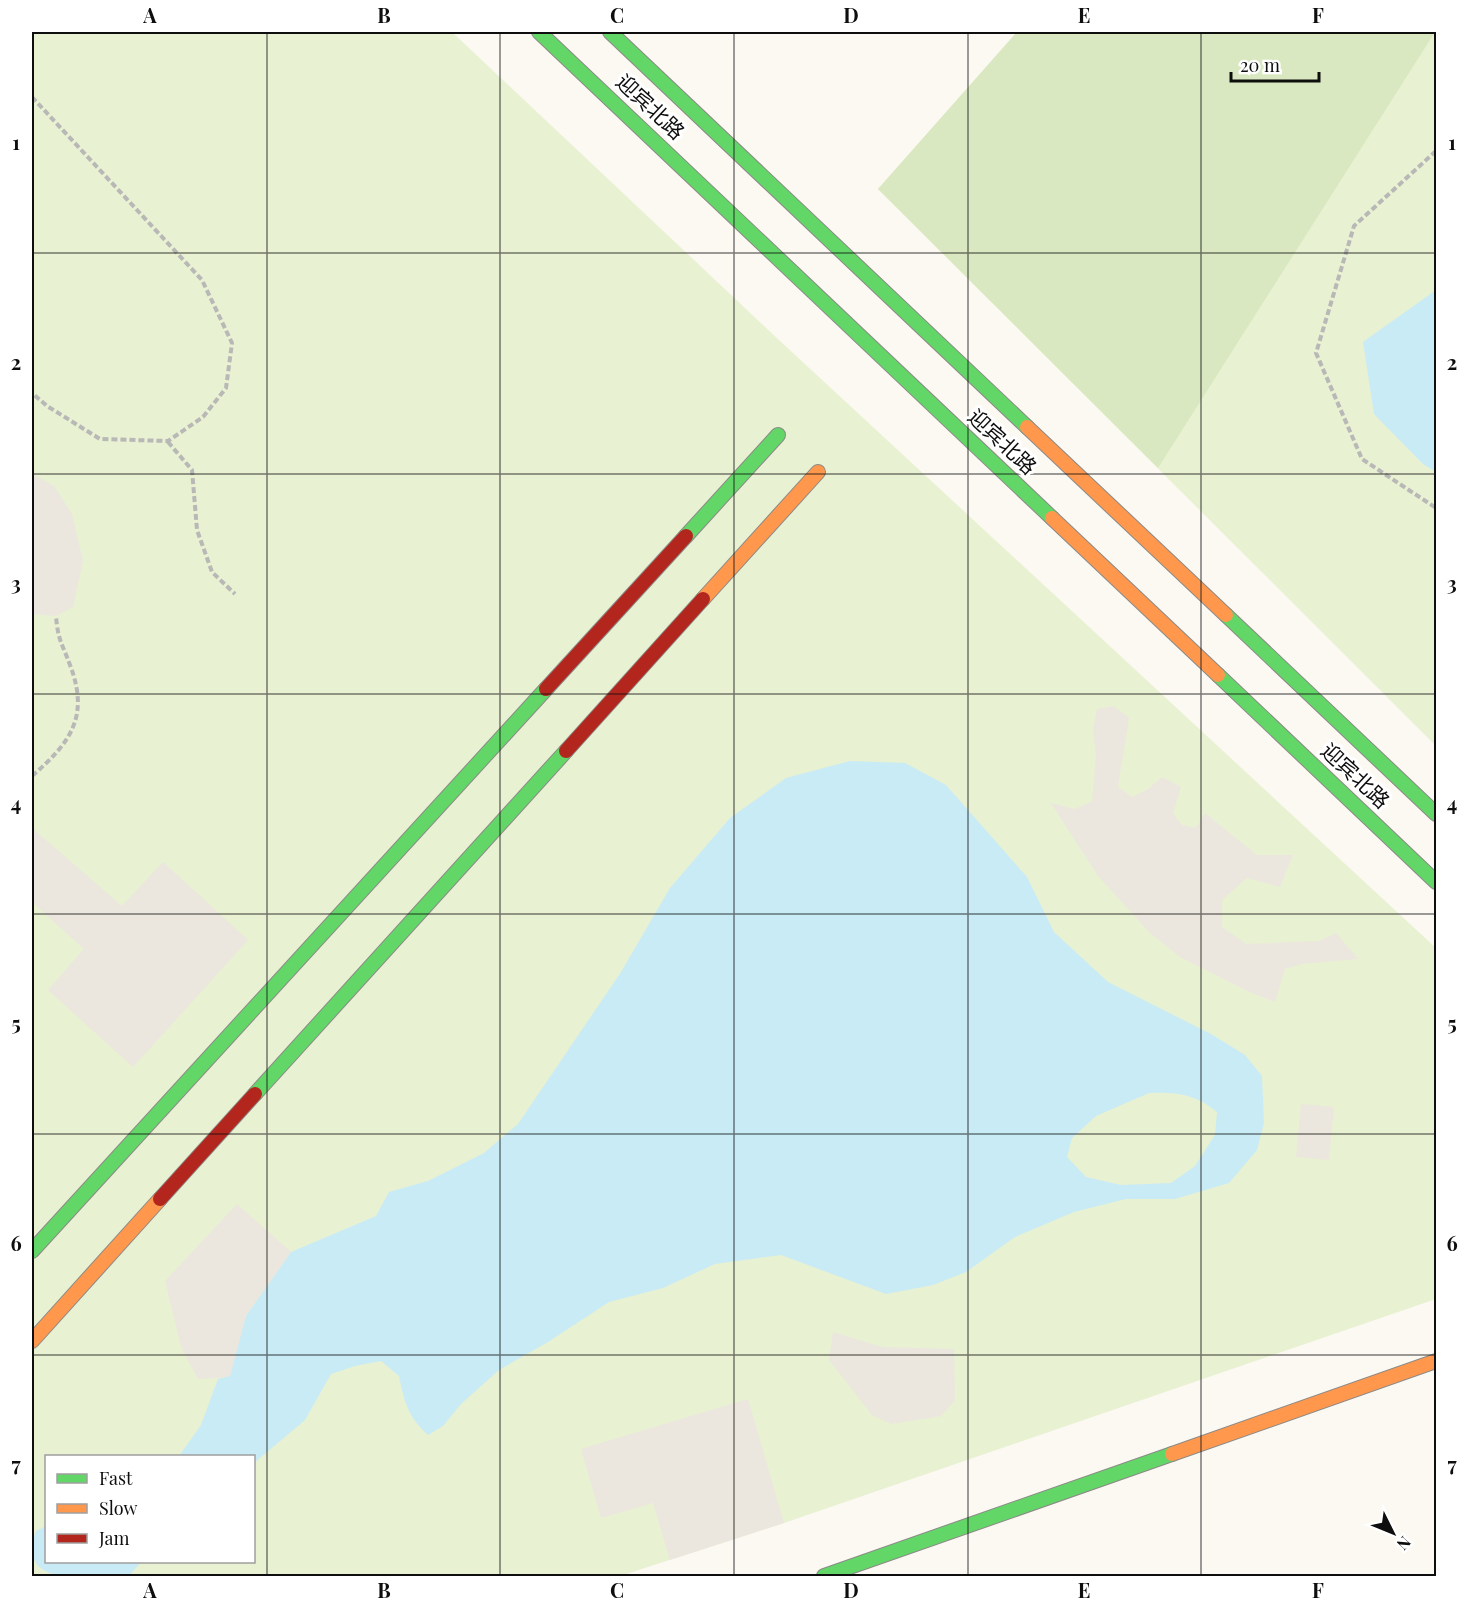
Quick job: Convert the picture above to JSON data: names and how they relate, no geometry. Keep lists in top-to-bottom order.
{
  "streets": {
    "main road": ["迎宾北路"]
  },
  "legend": ["Fast", "Slow", "Jam"],
  "scale_bar": "20 m",
  "north": "bottom right",
  "grid": {
    "columns": [
      "A",
      "B",
      "C",
      "D",
      "E",
      "F"
    ],
    "rows": [
      "1",
      "2",
      "3",
      "4",
      "5",
      "6",
      "7"
    ]
  }
}
